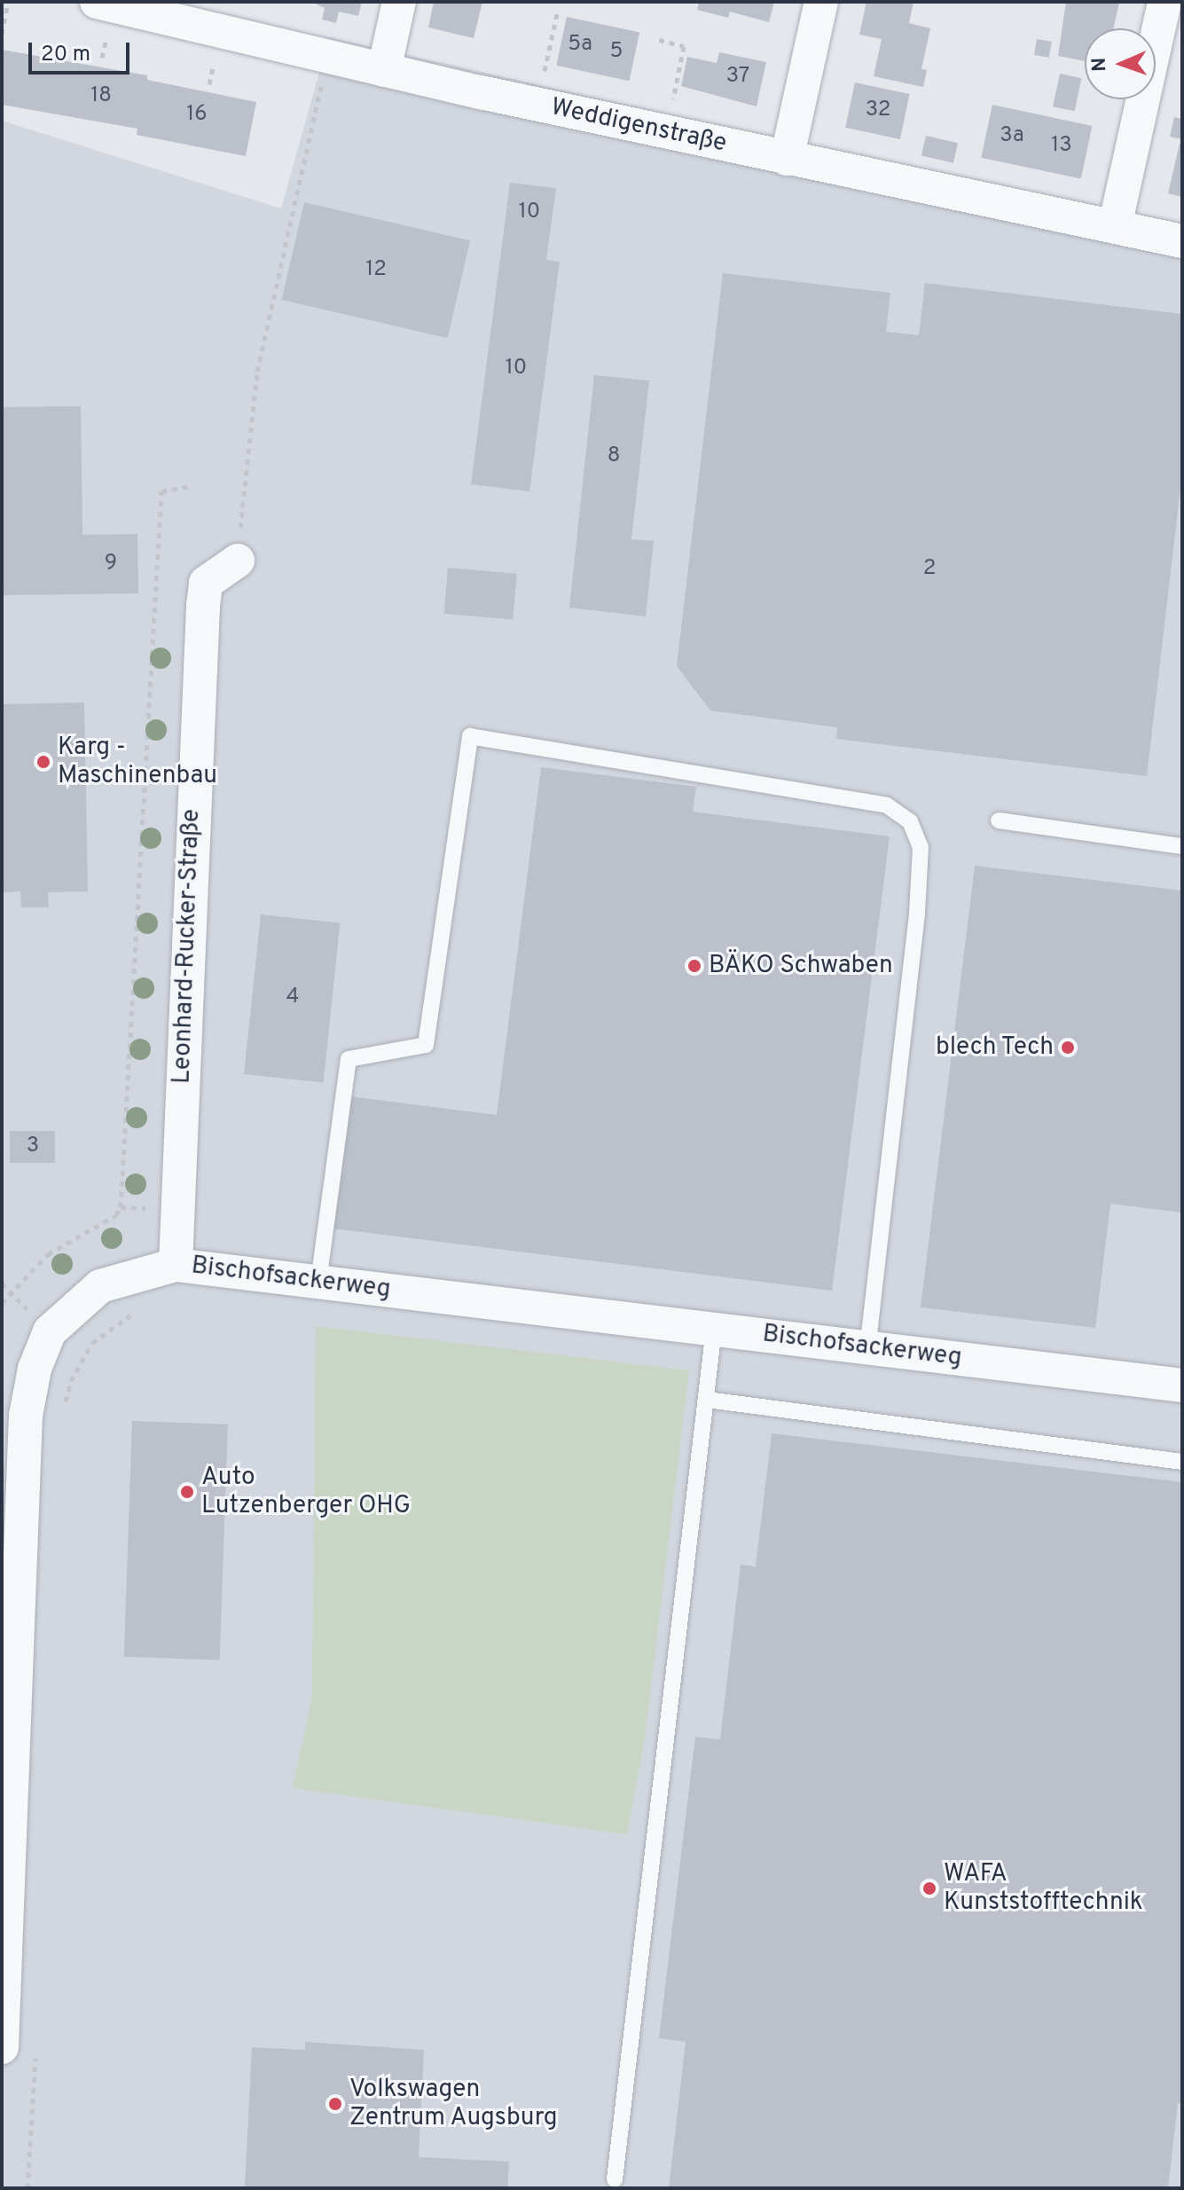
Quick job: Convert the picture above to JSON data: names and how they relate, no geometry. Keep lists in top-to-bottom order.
{
  "streets": {
    "street": ["Weddigenstraße", "Leonhard-Rucker-Straße", "Bischofsackerweg"]
  },
  "crossings": [
    ["Leonhard-Rucker-Straße", "Bischofsackerweg"]
  ],
  "places": [
    "Karg - Maschinenbau",
    "BÄKO Schwaben",
    "blech Tech",
    "Auto Lutzenberger OHG",
    "WAFA Kunststofftechnik",
    "Volkswagen Zentrum Augsburg"
  ],
  "house_numbers": [
    "5a",
    "5",
    "37",
    "18",
    "32",
    "16",
    "3a",
    "13",
    "10",
    "12",
    "10",
    "8",
    "9",
    "2",
    "4",
    "3"
  ],
  "scale_bar": "20 m",
  "north": "left"
}
